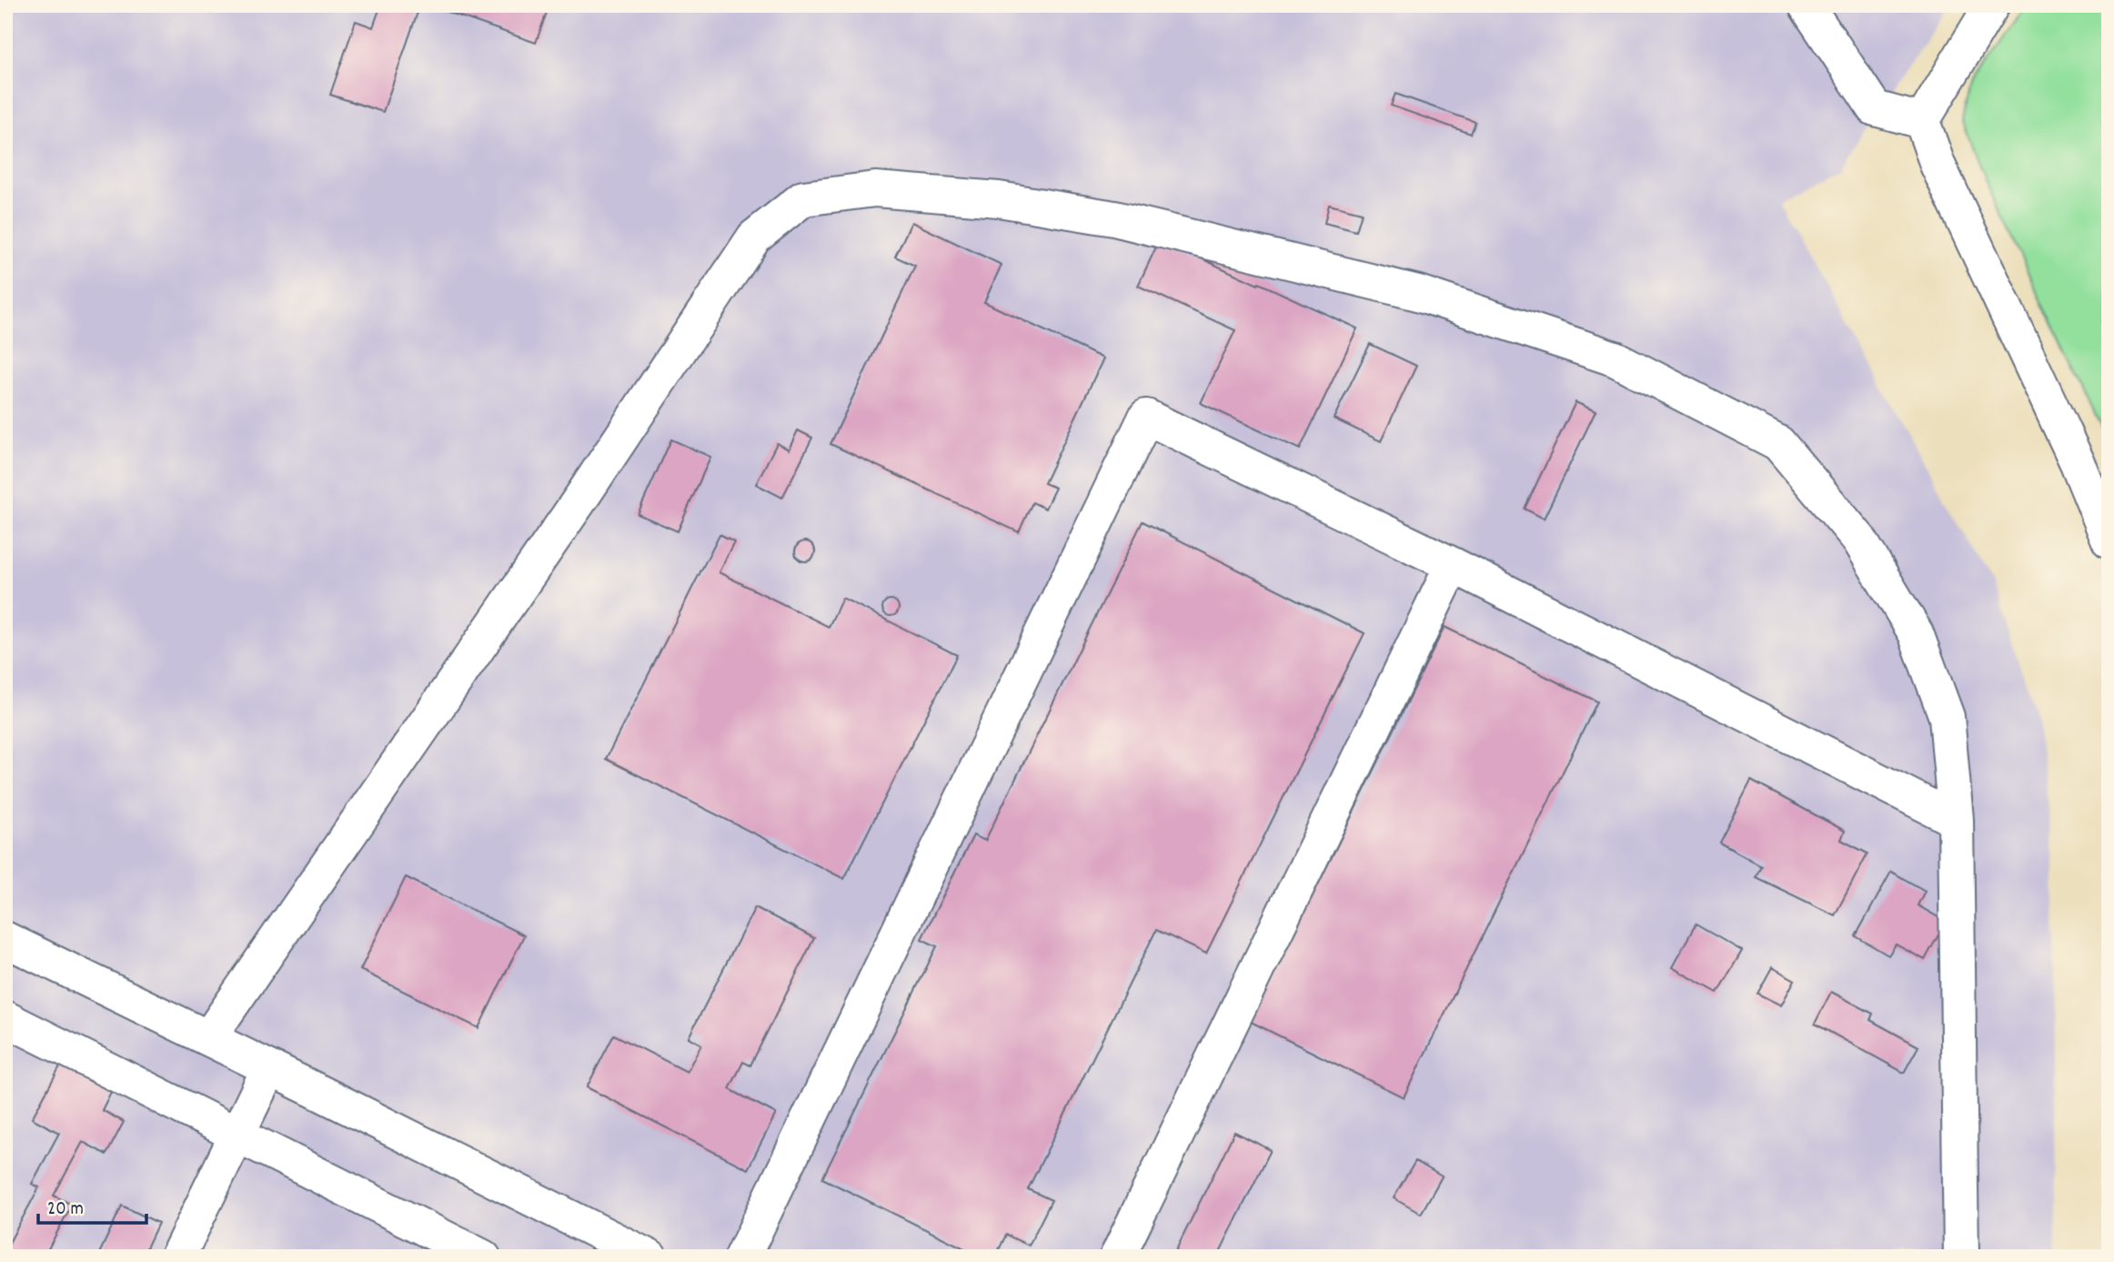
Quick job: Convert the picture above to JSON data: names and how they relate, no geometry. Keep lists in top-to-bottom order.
{
  "scale_bar": "20 m"
}
